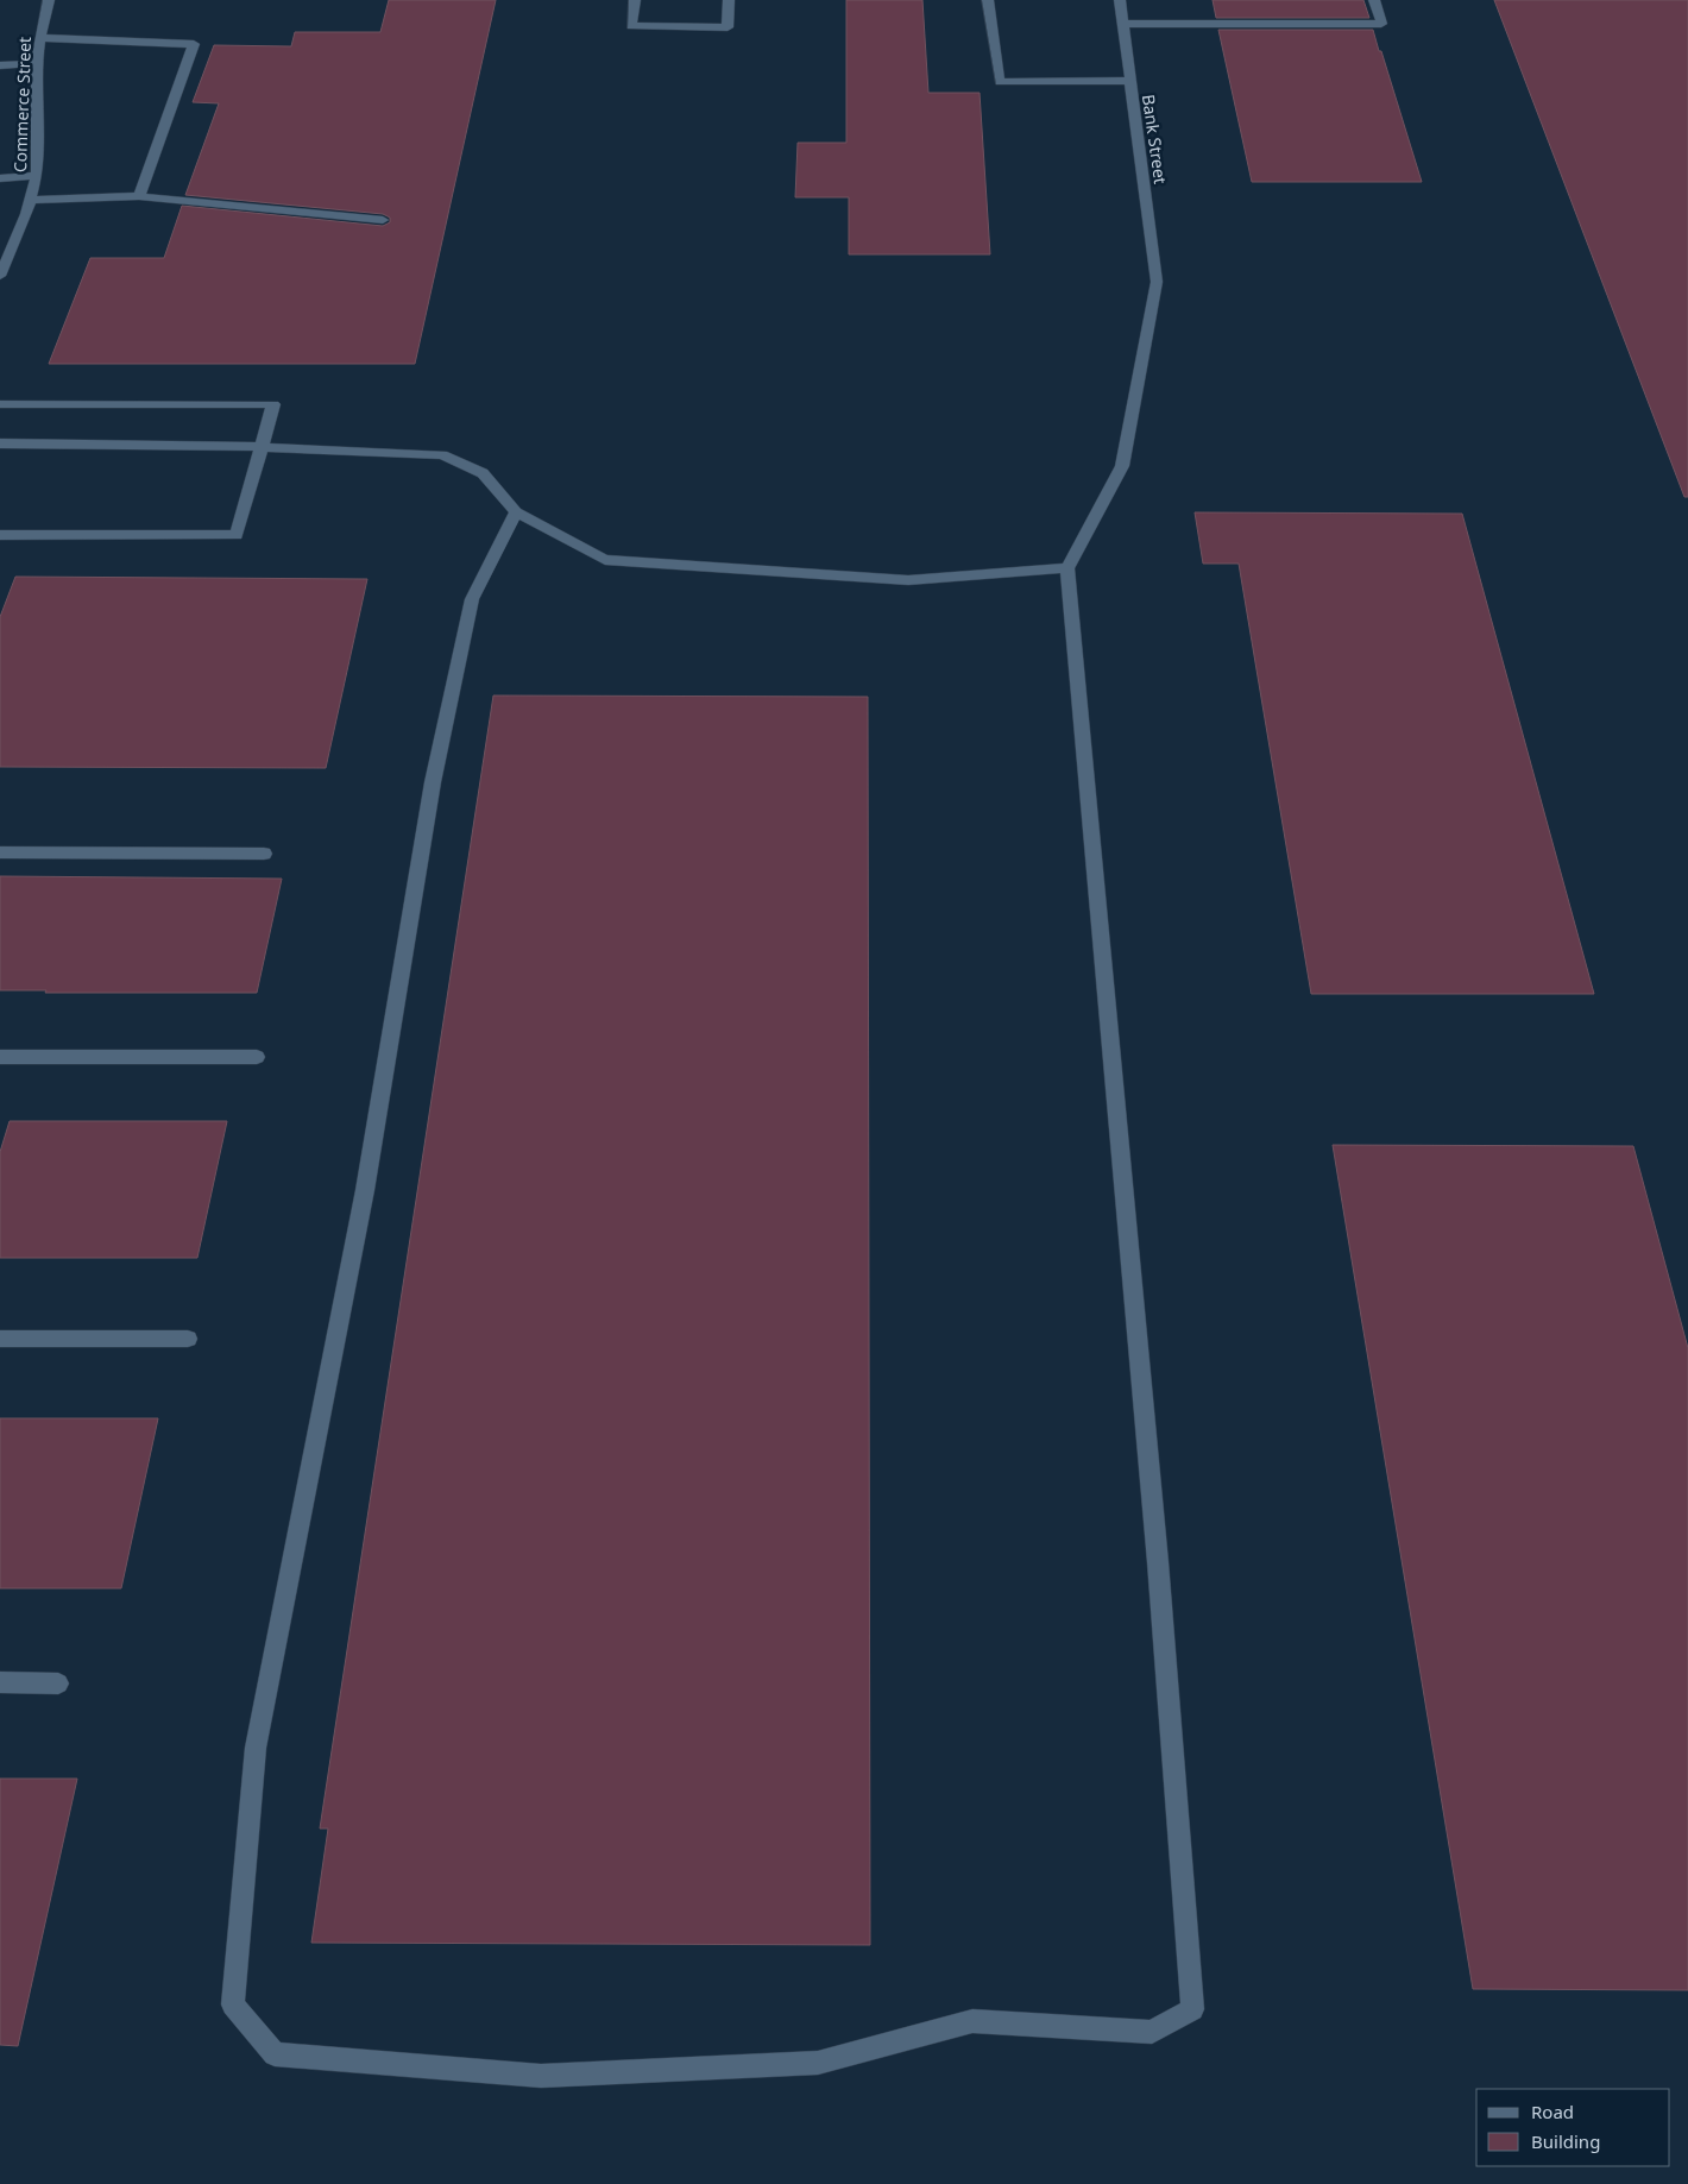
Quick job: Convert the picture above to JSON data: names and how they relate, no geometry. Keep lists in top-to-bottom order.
{
  "streets": {
    "street": ["Commerce Street", "Bank Street"]
  },
  "legend": ["Road", "Building"]
}
